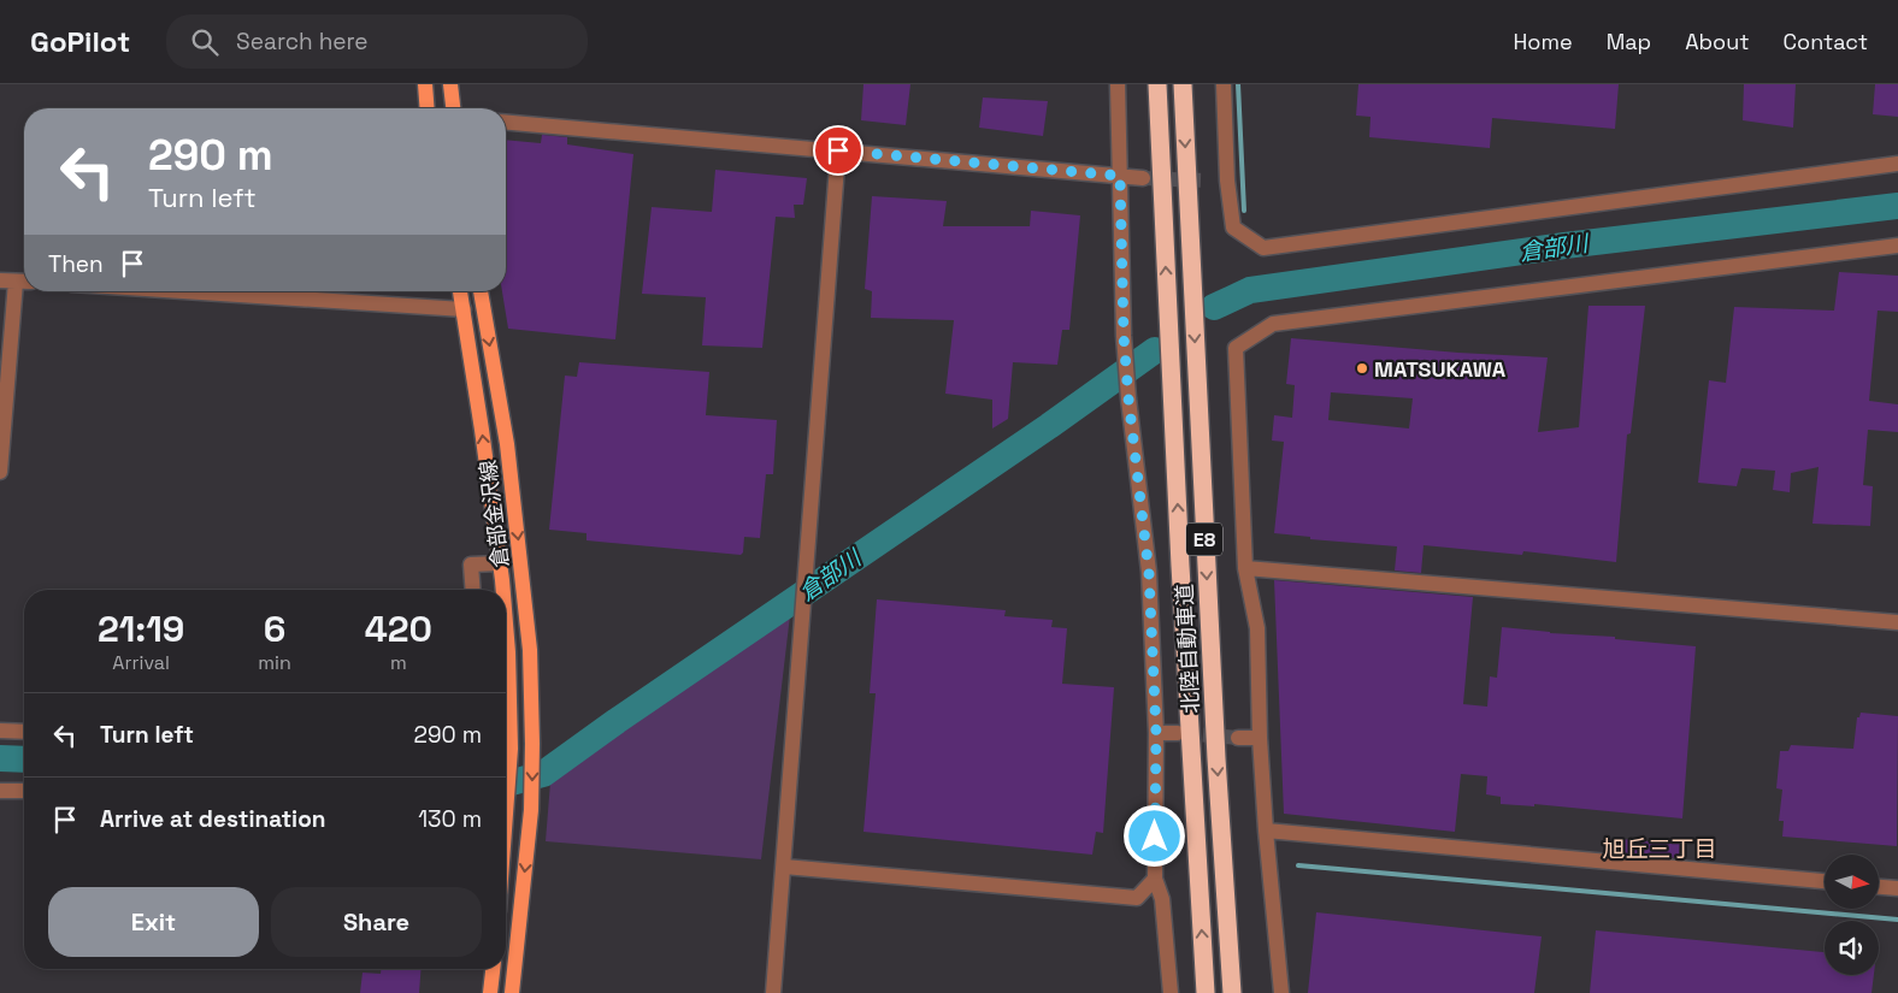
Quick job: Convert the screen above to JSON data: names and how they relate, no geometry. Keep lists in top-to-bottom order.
{
  "streets": {
    "highway": ["E8", "北陸自動車道"],
    "main road": ["倉部金沢線"]
  },
  "districts": ["旭丘三丁目"],
  "water": ["倉部川"],
  "places": ["MATSUKAWA"],
  "north": "right",
  "page": {
    "header": "GoPilot",
    "search": "Search here",
    "nav": [
      "Home",
      "Map",
      "About",
      "Contact"
    ],
    "turn": ["290 m", "Turn left"],
    "then": "Then",
    "eta": [
      "21:19",
      "Arrival",
      "6",
      "min",
      "420",
      "m"
    ],
    "list": [
      {
        "name": "Turn left",
        "value": "290 m"
      },
      {
        "name": "Arrive at destination",
        "value": "130 m"
      }
    ],
    "buttons": ["Exit", "Share"]
  }
}
